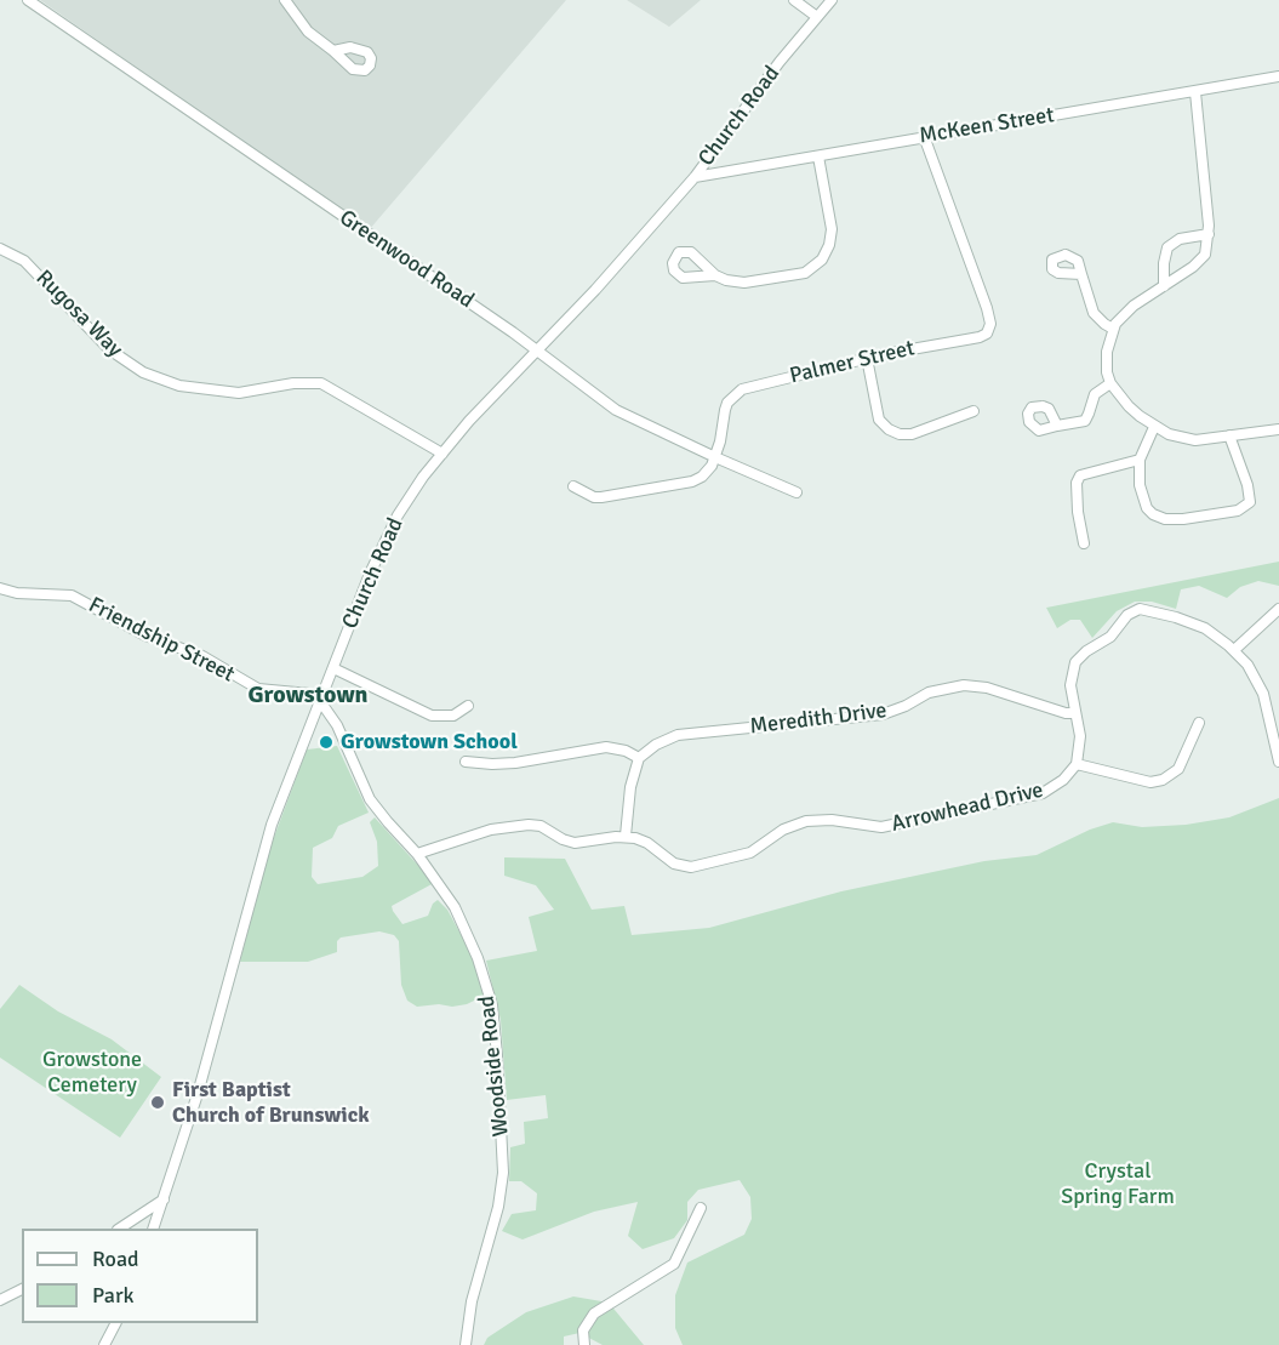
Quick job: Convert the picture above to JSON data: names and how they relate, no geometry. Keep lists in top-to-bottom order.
{
  "streets": {
    "street": [
      "Church Road",
      "McKeen Street",
      "Greenwood Road",
      "Rugosa Way",
      "Palmer Street",
      "Friendship Street",
      "Meredith Drive",
      "Arrowhead Drive",
      "Woodside Road"
    ]
  },
  "crossings": [
    ["Church Road", "McKeen Street"],
    ["Church Road", "Greenwood Road"],
    ["Church Road", "Rugosa Way"],
    ["Church Road", "Friendship Street"],
    ["Church Road", "Woodside Road"],
    ["McKeen Street", "Palmer Street"],
    ["Greenwood Road", "Palmer Street"],
    ["Friendship Street", "Woodside Road"]
  ],
  "districts": ["Growstown"],
  "parks": ["Growstone Cemetery", "Crystal Spring Farm"],
  "places": ["Growstown School", "First Baptist Church of Brunswick"],
  "legend": ["Road", "Park"]
}
